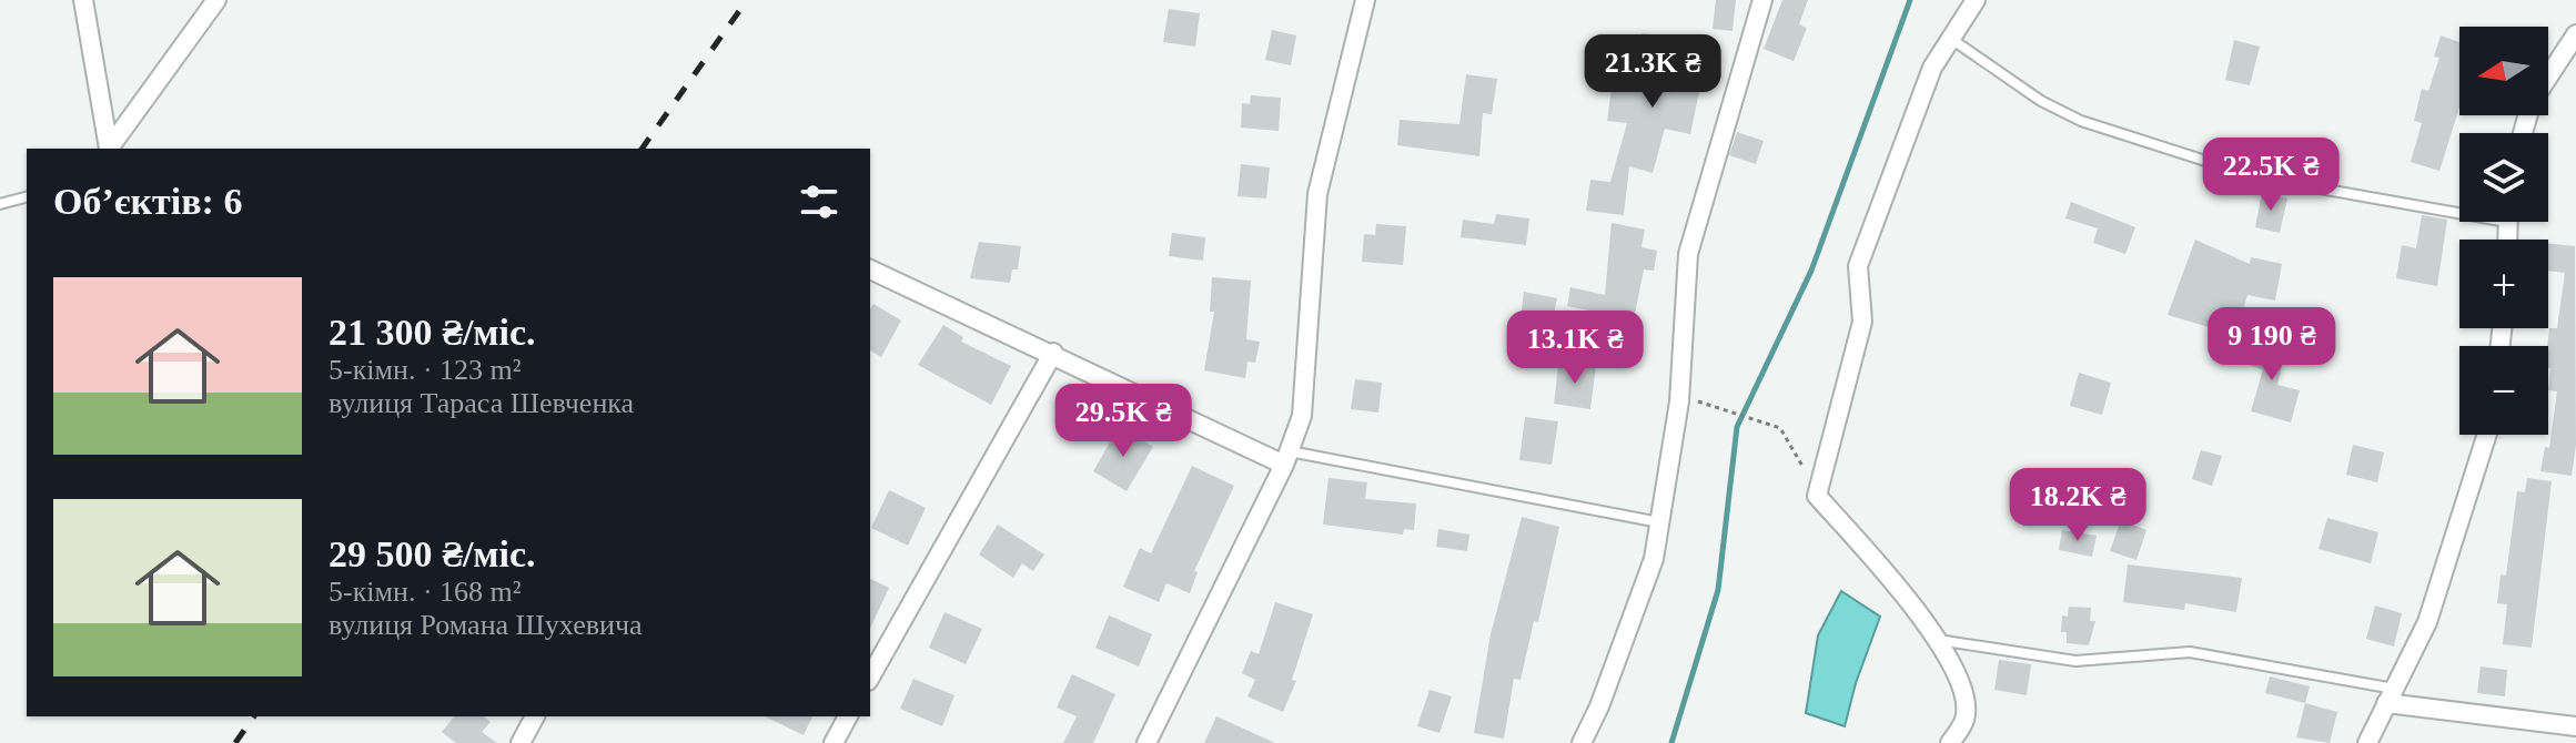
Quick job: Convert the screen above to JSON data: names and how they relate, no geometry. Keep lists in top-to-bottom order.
{
  "north": "left",
  "page": {
    "map_buttons": ["+", "−"],
    "price": [
      "21.3K ₴",
      "22.5K ₴",
      "9 190 ₴",
      "13.1K ₴",
      "29.5K ₴",
      "18.2K ₴"
    ],
    "heading": "Об’єктів: 6",
    "list": [
      {
        "name": "21 300 ₴/міс.",
        "note": "5-кімн. · 123 m² · вулиця Тараса Шевченка"
      },
      {
        "name": "29 500 ₴/міс.",
        "note": "5-кімн. · 168 m² · вулиця Романа Шухевича"
      }
    ]
  }
}
